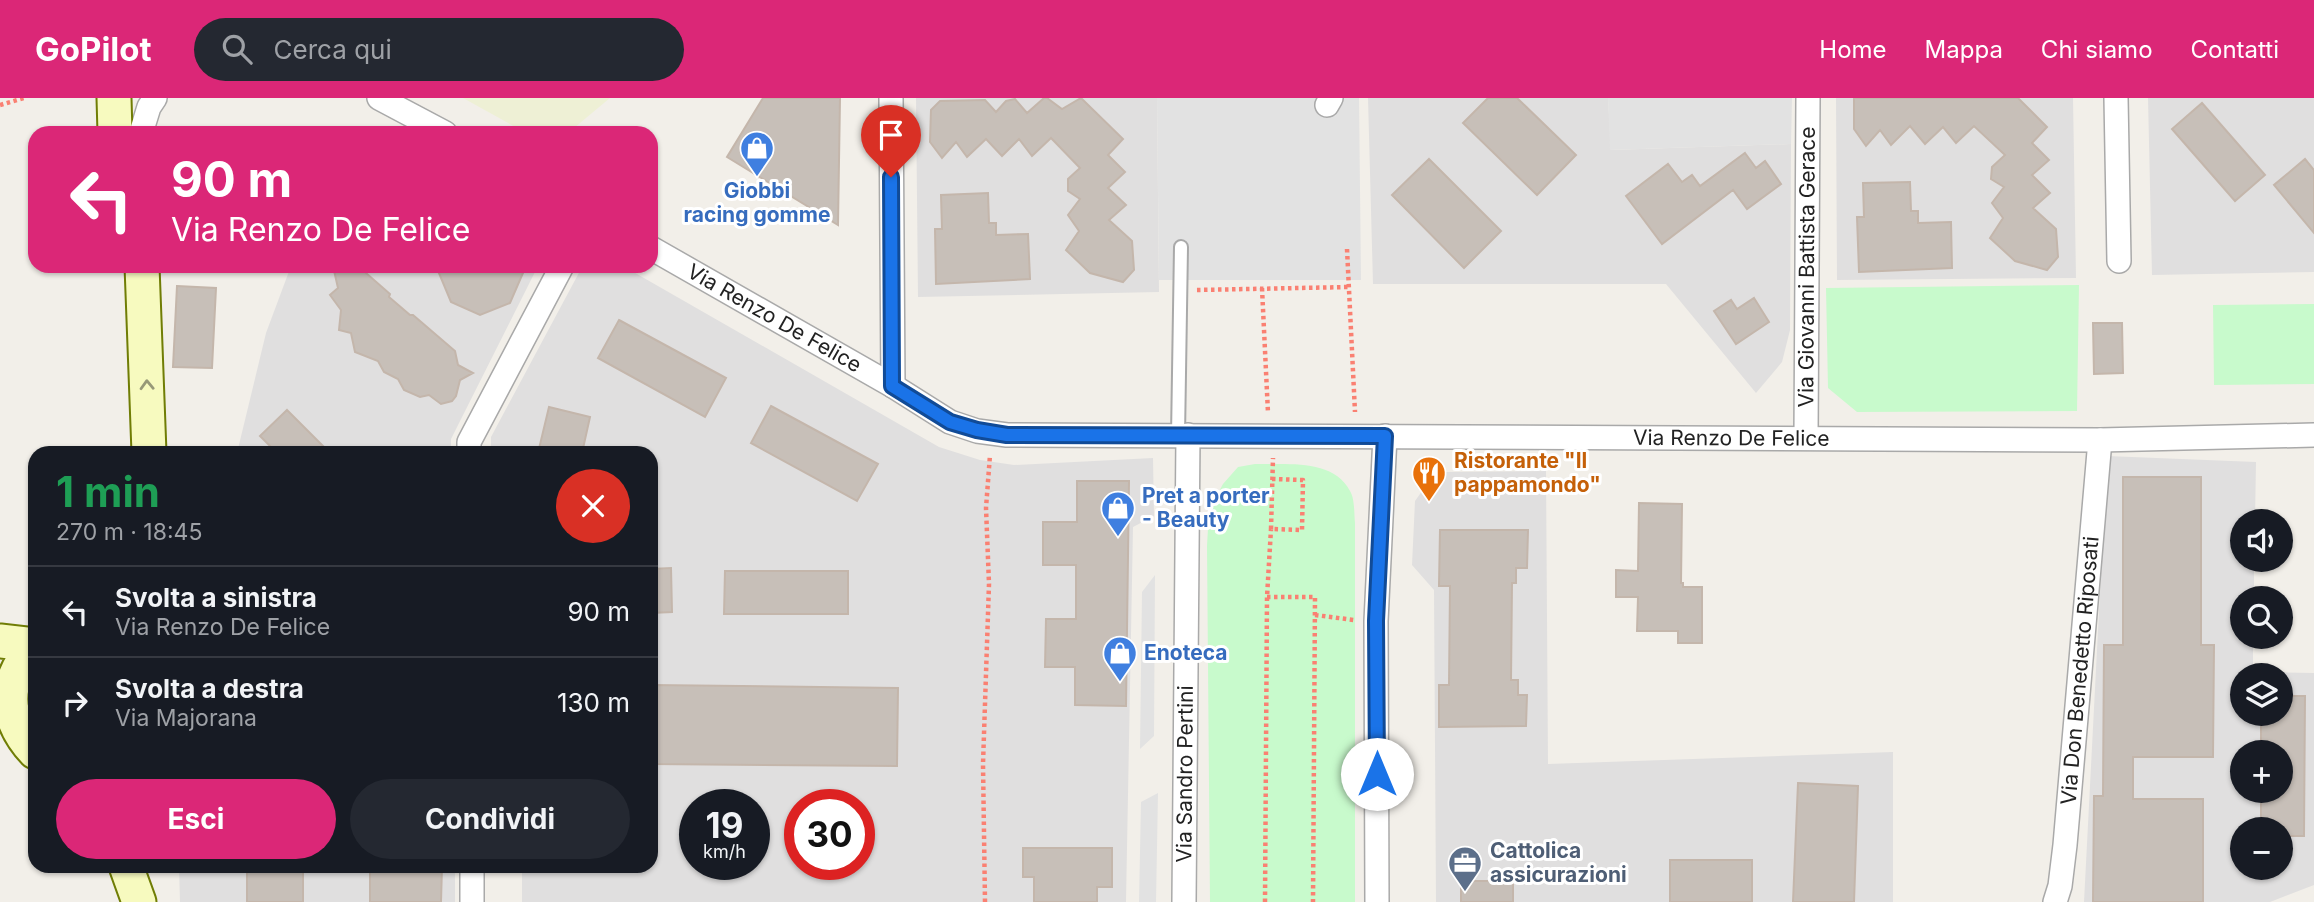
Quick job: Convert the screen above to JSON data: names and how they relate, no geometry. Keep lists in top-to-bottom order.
{
  "streets": {
    "street": [
      "Via Giovanni Battista Gerace",
      "Via Renzo De Felice",
      "Via Don Benedetto Riposati",
      "Via Sandro Pertini"
    ]
  },
  "crossings": [
    ["Via Giovanni Battista Gerace", "Via Renzo De Felice"],
    ["Via Renzo De Felice", "Via Don Benedetto Riposati"],
    ["Via Renzo De Felice", "Via Sandro Pertini"]
  ],
  "places": {
    "shop": ["Giobbi racing gomme", "Pret a porter - Beauty", "Enoteca"],
    "restaurant": ["Ristorante \"Il pappamondo\""],
    "office": ["Cattolica assicurazioni"]
  },
  "page": {
    "header": "GoPilot",
    "search": "Cerca qui",
    "nav": [
      "Home",
      "Mappa",
      "Chi siamo",
      "Contatti"
    ],
    "turn": ["90 m", "Via Renzo De Felice"],
    "heading": ["1 min", "270 m · 18:45"],
    "map_buttons": ["+", "−"],
    "list": [
      {
        "name": "Svolta a sinistra",
        "note": "Via Renzo De Felice",
        "value": "90 m"
      },
      {
        "name": "Svolta a destra",
        "note": "Via Majorana",
        "value": "130 m"
      }
    ],
    "buttons": ["Esci", "Condividi"],
    "speed": "19 km/h",
    "limit": "30"
  }
}
